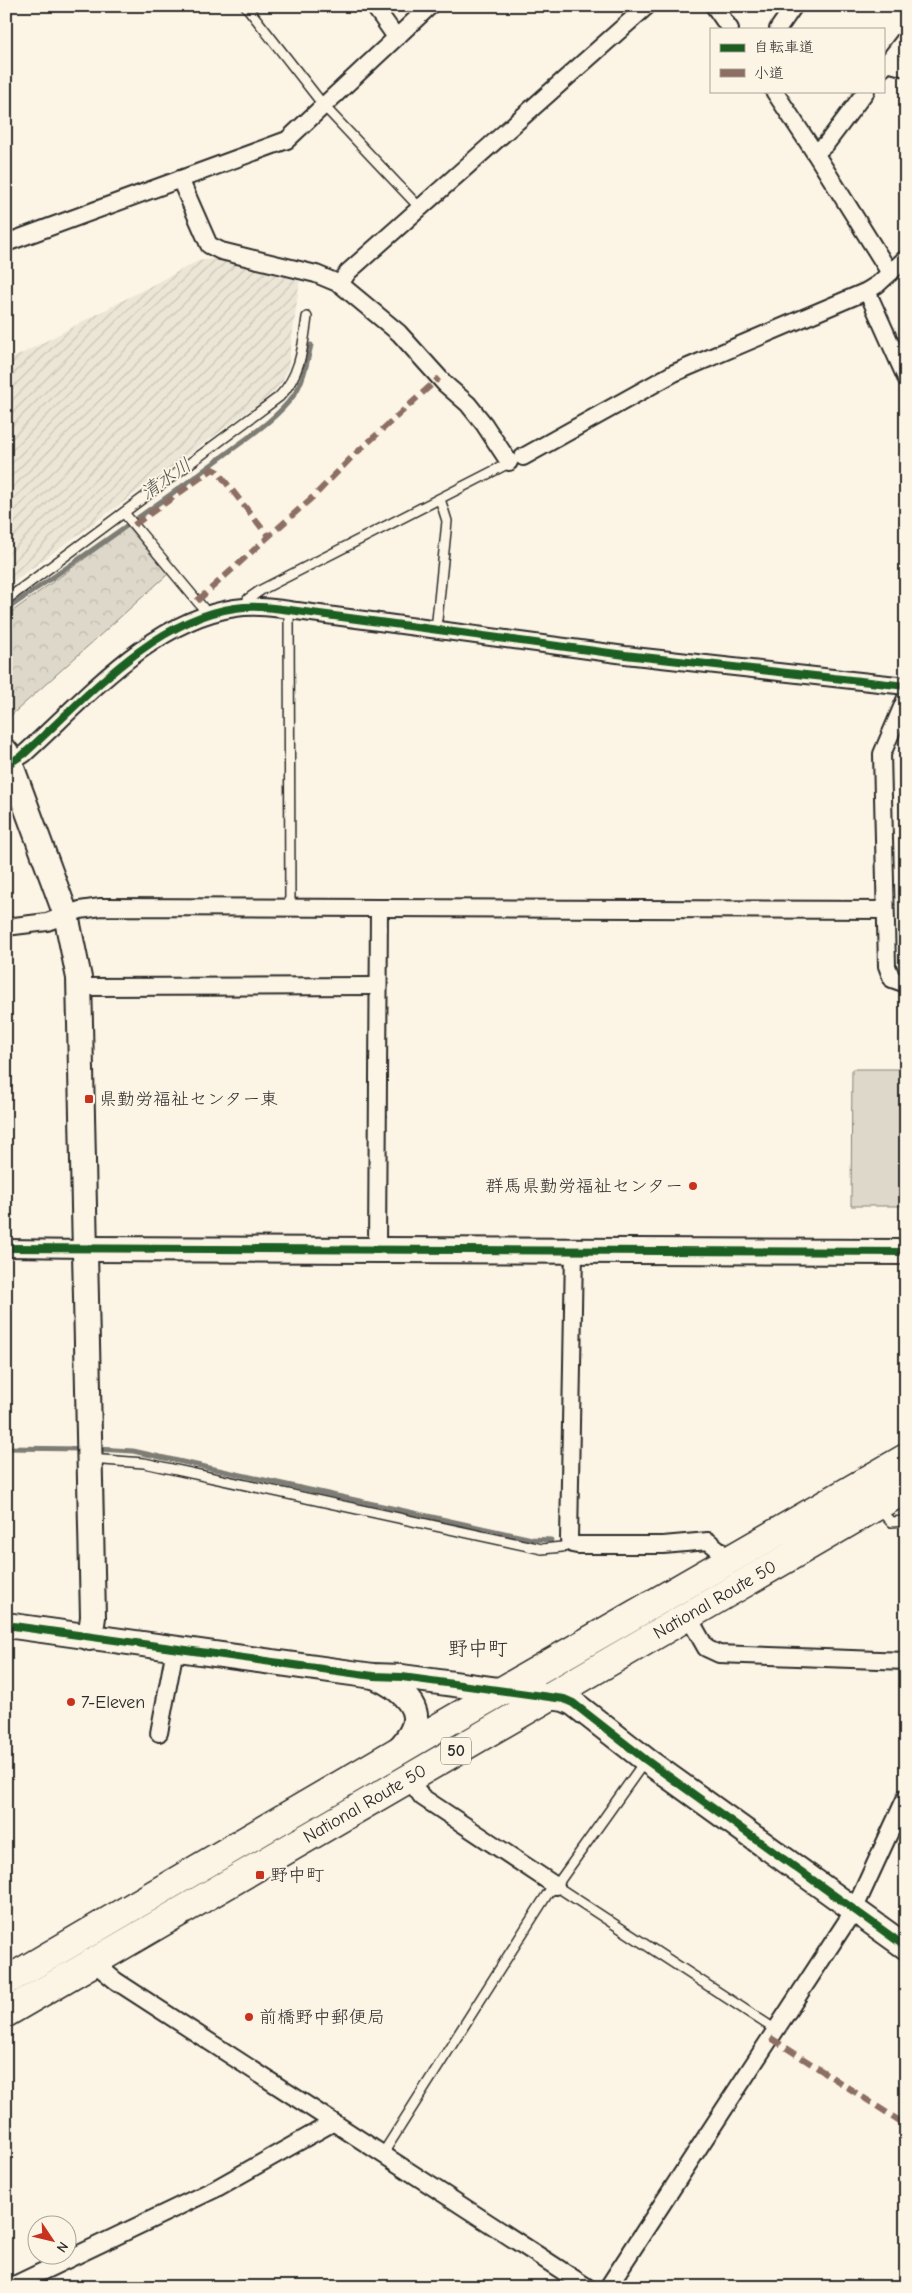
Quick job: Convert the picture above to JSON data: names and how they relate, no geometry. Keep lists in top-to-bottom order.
{
  "streets": {
    "highway": ["National Route 50", "50"]
  },
  "districts": ["野中町"],
  "water": ["清水川"],
  "places": {
    "transit": ["県勤労福祉センター東", "野中町"],
    "other": ["群馬県勤労福祉センター", "7-Eleven", "前橋野中郵便局"]
  },
  "legend": ["自転車道", "小道"],
  "north": "bottom right"
}
